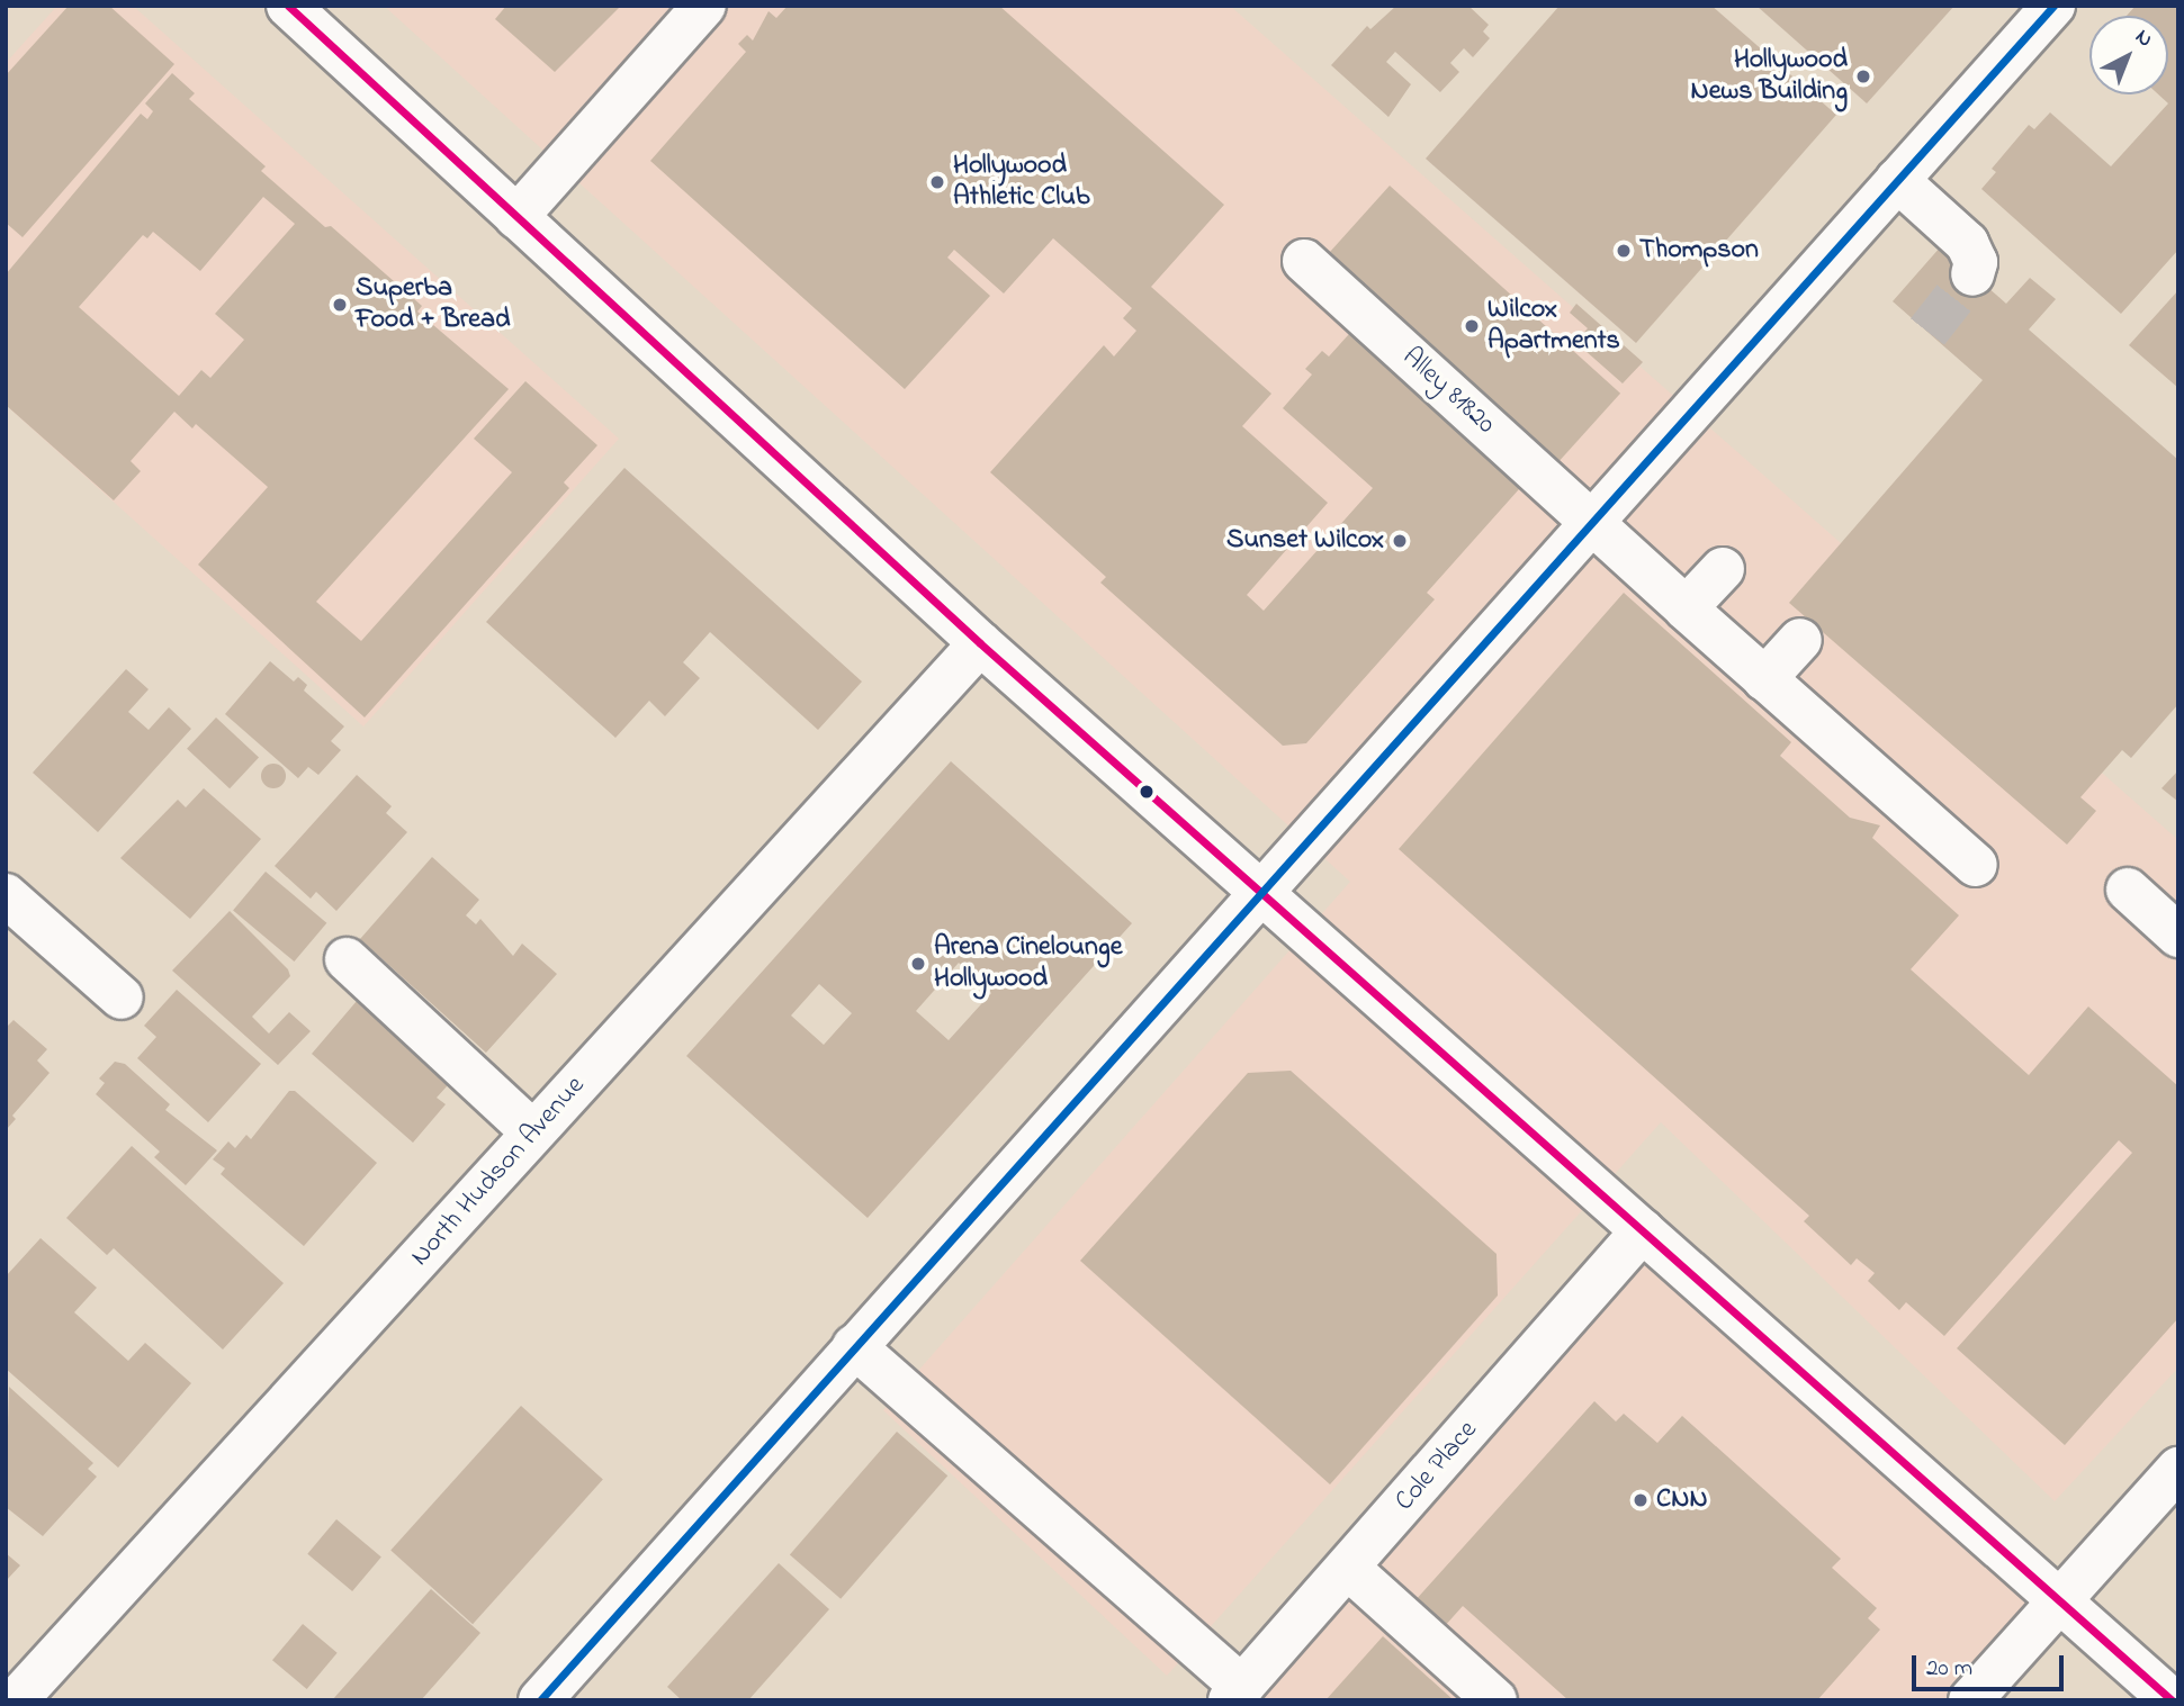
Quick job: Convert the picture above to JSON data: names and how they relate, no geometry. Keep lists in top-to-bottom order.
{
  "streets": {
    "street": ["Alley 81820", "North Hudson Avenue", "Cole Place"]
  },
  "places": [
    "Hollywood News Building",
    "Hollywood Athletic Club",
    "Thompson",
    "Superba Food + Bread",
    "Wilcox Apartments",
    "Sunset Wilcox",
    "Arena Cinelounge Hollywood",
    "CNN"
  ],
  "scale_bar": "20 m",
  "north": "top right"
}
